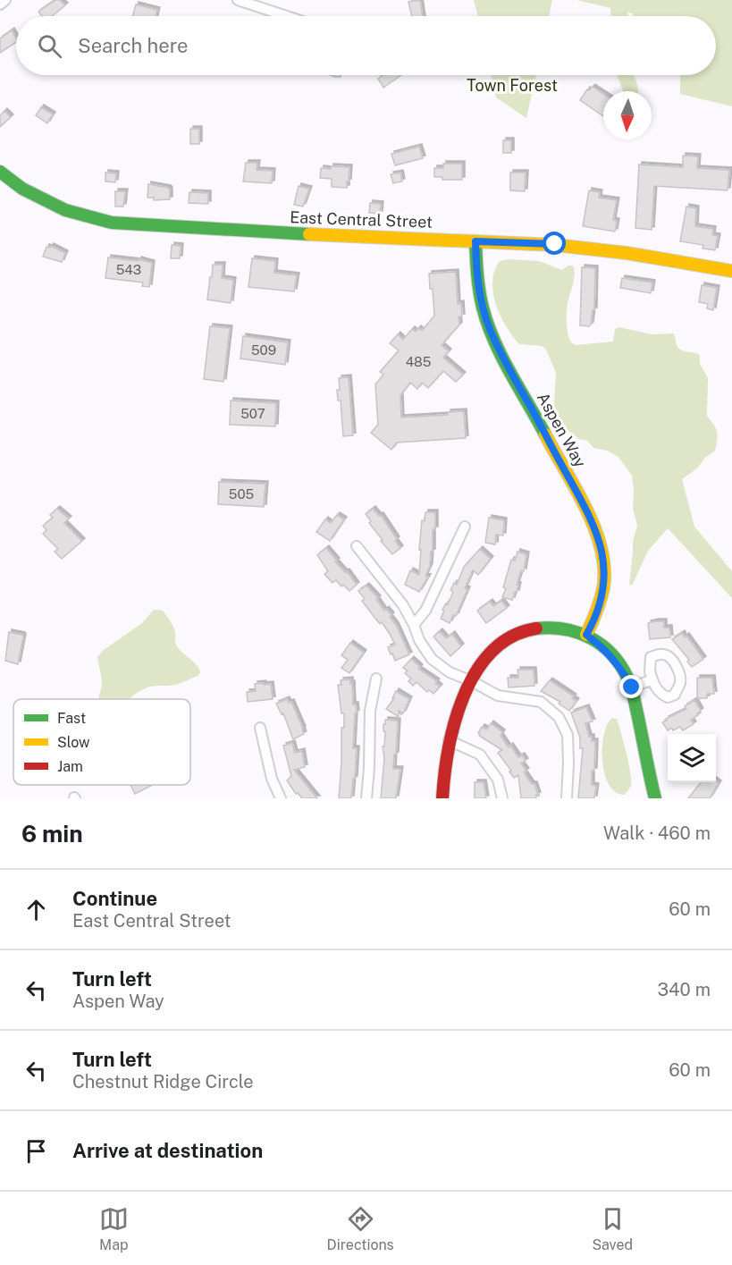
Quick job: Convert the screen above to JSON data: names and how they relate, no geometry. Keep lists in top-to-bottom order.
{
  "streets": {
    "street": ["East Central Street", "Aspen Way"]
  },
  "crossings": [
    ["East Central Street", "Aspen Way"]
  ],
  "parks": ["Town Forest"],
  "house_numbers": [
    "543",
    "509",
    "485",
    "507",
    "505"
  ],
  "legend": ["Fast", "Slow", "Jam"],
  "north": "bottom",
  "page": {
    "search": "Search here",
    "heading": ["6 min", "Walk · 460 m"],
    "list": [
      ["Continue", "East Central Street", "60 m"],
      ["Turn left", "Aspen Way", "340 m"],
      ["Turn left", "Chestnut Ridge Circle", "60 m"],
      "Arrive at destination"
    ],
    "nav": ["Map", "Directions", "Saved"]
  }
}
